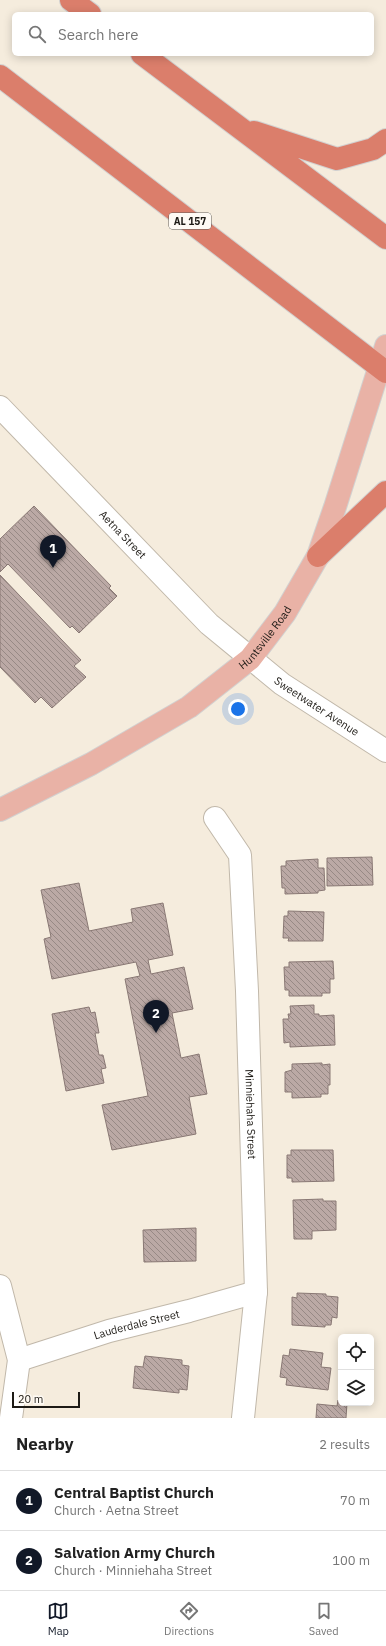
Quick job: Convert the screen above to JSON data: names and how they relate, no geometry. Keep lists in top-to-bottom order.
{
  "streets": {
    "highway": ["AL 157"],
    "main road": ["Huntsville Road"],
    "street": [
      "Aetna Street",
      "Sweetwater Avenue",
      "Minniehaha Street",
      "Lauderdale Street"
    ]
  },
  "crossings": [
    ["AL 157", "Huntsville Road"],
    ["Aetna Street", "Huntsville Road"],
    ["Aetna Street", "Sweetwater Avenue"],
    ["Huntsville Road", "Sweetwater Avenue"],
    ["Minniehaha Street", "Lauderdale Street"]
  ],
  "scale_bar": "20 m",
  "page": {
    "search": "Search here",
    "pins": ["1", "2"],
    "scale": "20 m",
    "heading": ["Nearby", "2 results"],
    "list": [
      {
        "mark": "1",
        "name": "Central Baptist Church",
        "note": "Church · Aetna Street",
        "value": "70 m"
      },
      {
        "mark": "2",
        "name": "Salvation Army Church",
        "note": "Church · Minniehaha Street",
        "value": "100 m"
      }
    ],
    "nav": ["Map", "Directions", "Saved"]
  }
}
